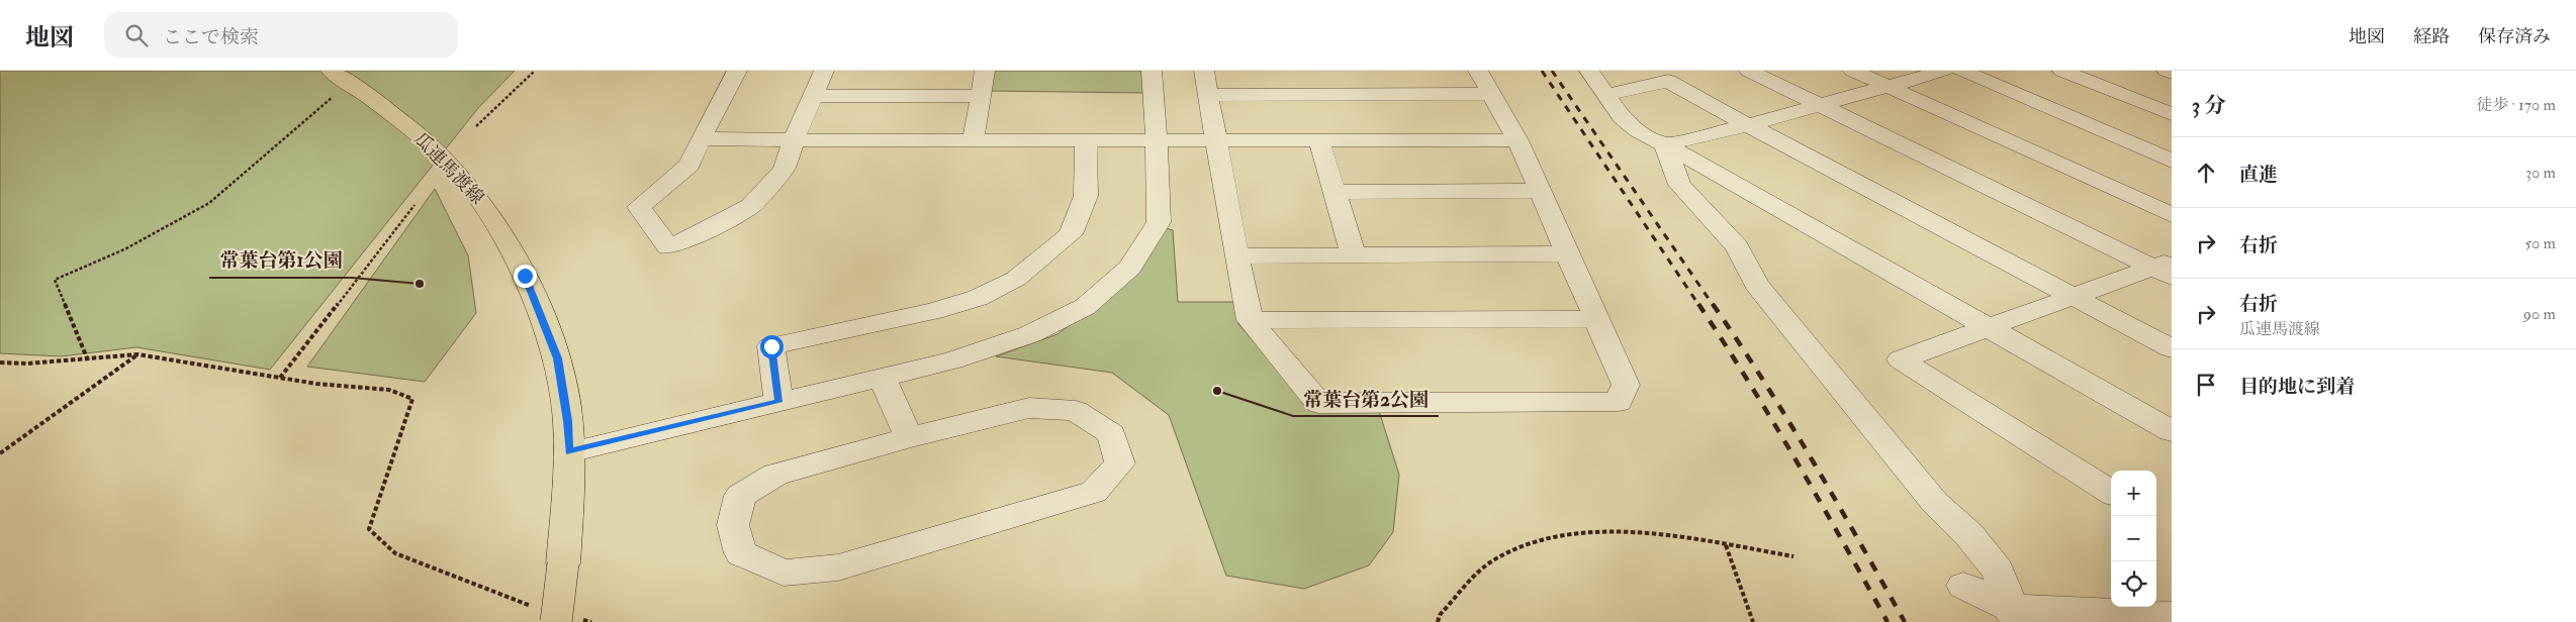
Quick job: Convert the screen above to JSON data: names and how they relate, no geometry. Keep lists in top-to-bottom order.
{
  "streets": {
    "main road": ["瓜連馬渡線"]
  },
  "places": ["常葉台第1公園", "常葉台第2公園"],
  "page": {
    "header": "地図",
    "search": "ここで検索",
    "nav": ["地図", "経路", "保存済み"],
    "heading": ["3 分", "徒歩 · 170 m"],
    "list": [
      ["直進", "30 m"],
      ["右折", "50 m"],
      ["右折", "瓜連馬渡線", "90 m"],
      "目的地に到着"
    ],
    "map_buttons": ["+", "−"]
  }
}
